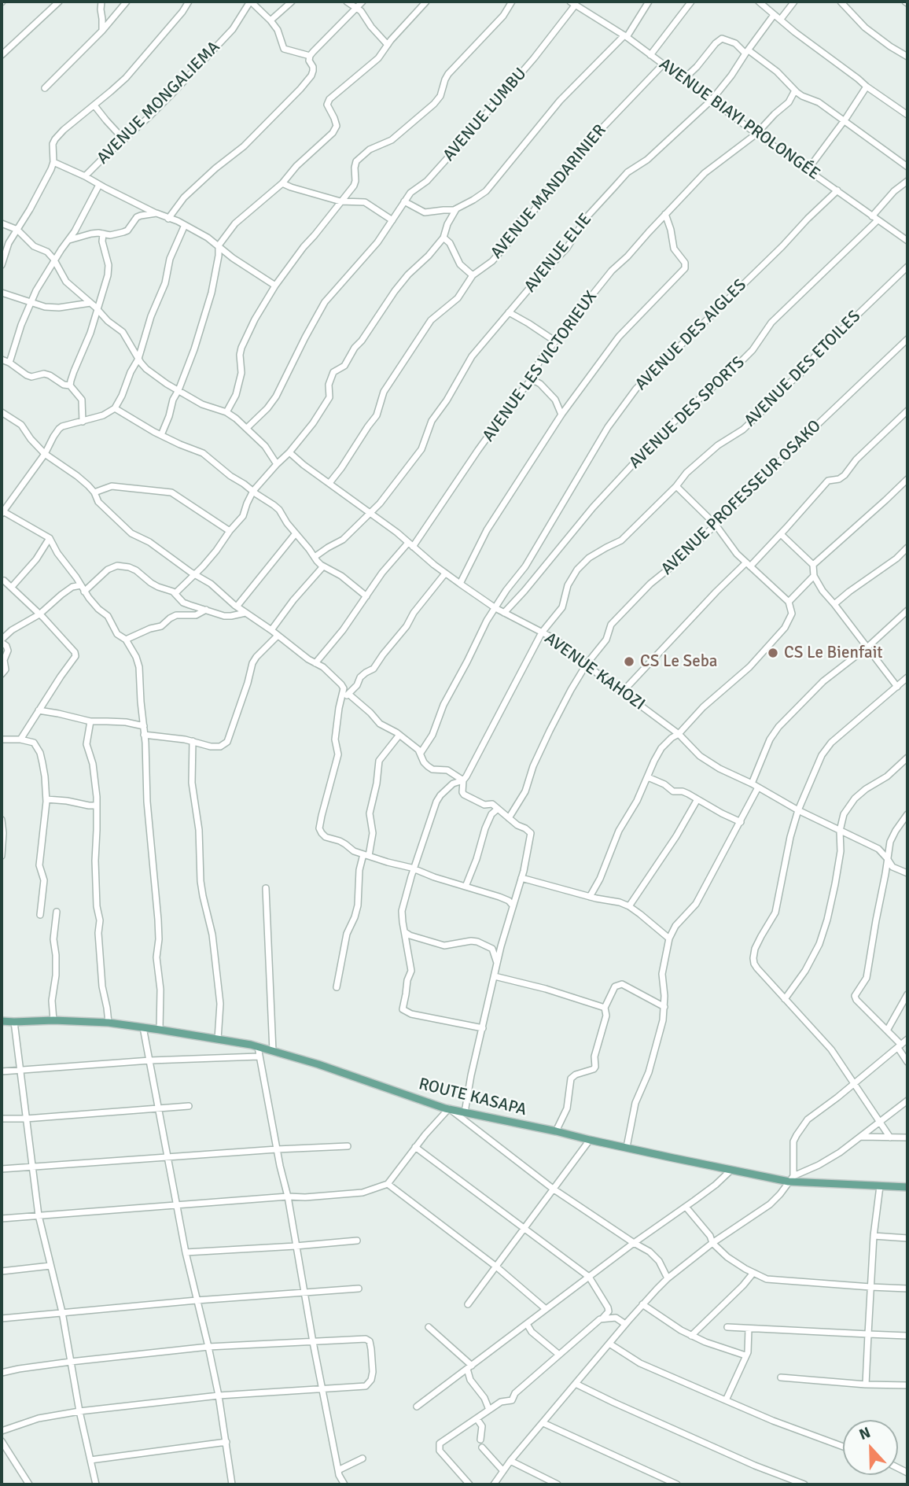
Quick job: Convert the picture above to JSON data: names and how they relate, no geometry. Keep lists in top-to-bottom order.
{
  "streets": {
    "main road": ["ROUTE KASAPA"],
    "street": [
      "AVENUE MONGALIEMA",
      "AVENUE LUMBU",
      "AVENUE BIAYI PROLONGÉE",
      "AVENUE MANDARINIER",
      "AVENUE ELIE",
      "AVENUE DES AIGLES",
      "AVENUE LES VICTORIEUX",
      "AVENUE DES ETOILES",
      "AVENUE DES SPORTS",
      "AVENUE PROFESSEUR OSAKO",
      "AVENUE KAHOZI"
    ]
  },
  "crossings": [
    ["AVENUE LUMBU", "AVENUE BIAYI PROLONGÉE"],
    ["AVENUE BIAYI PROLONGÉE", "AVENUE MANDARINIER"],
    ["AVENUE BIAYI PROLONGÉE", "AVENUE ELIE"],
    ["AVENUE BIAYI PROLONGÉE", "AVENUE DES AIGLES"],
    ["AVENUE BIAYI PROLONGÉE", "AVENUE LES VICTORIEUX"],
    ["AVENUE BIAYI PROLONGÉE", "AVENUE DES SPORTS"],
    ["AVENUE MANDARINIER", "AVENUE KAHOZI"],
    ["AVENUE ELIE", "AVENUE KAHOZI"],
    ["AVENUE DES AIGLES", "AVENUE KAHOZI"],
    ["AVENUE LES VICTORIEUX", "AVENUE KAHOZI"],
    ["AVENUE DES ETOILES", "AVENUE KAHOZI"],
    ["AVENUE DES SPORTS", "AVENUE KAHOZI"],
    ["AVENUE PROFESSEUR OSAKO", "AVENUE KAHOZI"]
  ],
  "places": ["CS Le Bienfait", "CS Le Seba"],
  "north": "top"
}
